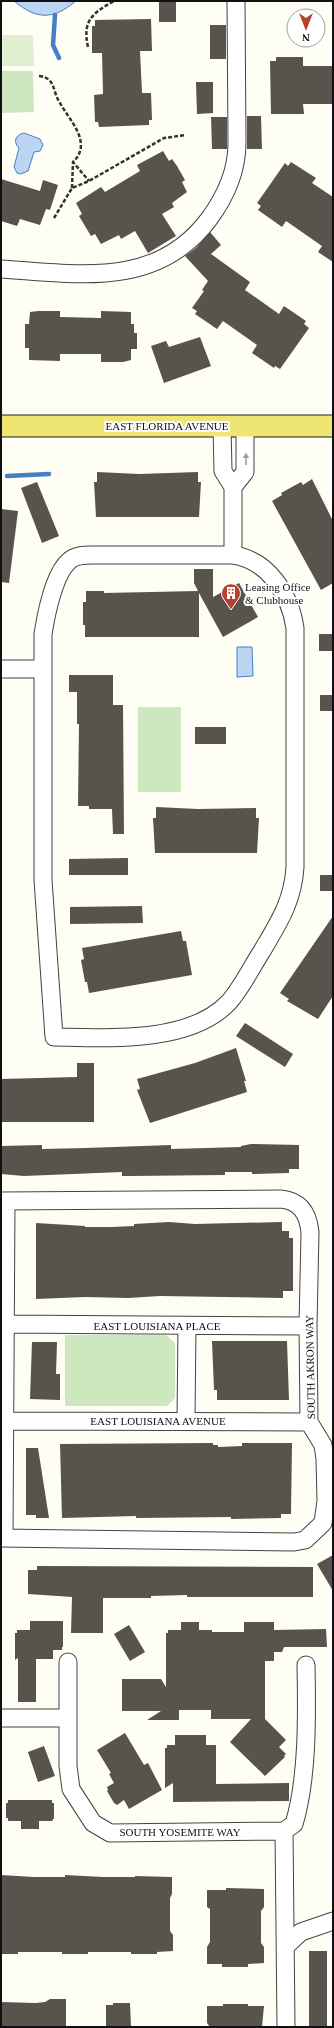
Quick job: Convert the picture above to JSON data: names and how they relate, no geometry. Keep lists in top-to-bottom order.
{
  "streets": {
    "main road": ["EAST FLORIDA AVENUE"],
    "street": [
      "EAST LOUISIANA PLACE",
      "SOUTH AKRON WAY",
      "EAST LOUISIANA AVENUE",
      "SOUTH YOSEMITE WAY"
    ]
  },
  "crossings": [
    ["EAST LOUISIANA PLACE", "SOUTH AKRON WAY"],
    ["SOUTH AKRON WAY", "EAST LOUISIANA AVENUE"]
  ],
  "places": {
    "building": ["Leasing Office & Clubhouse"]
  },
  "north": "bottom"
}
